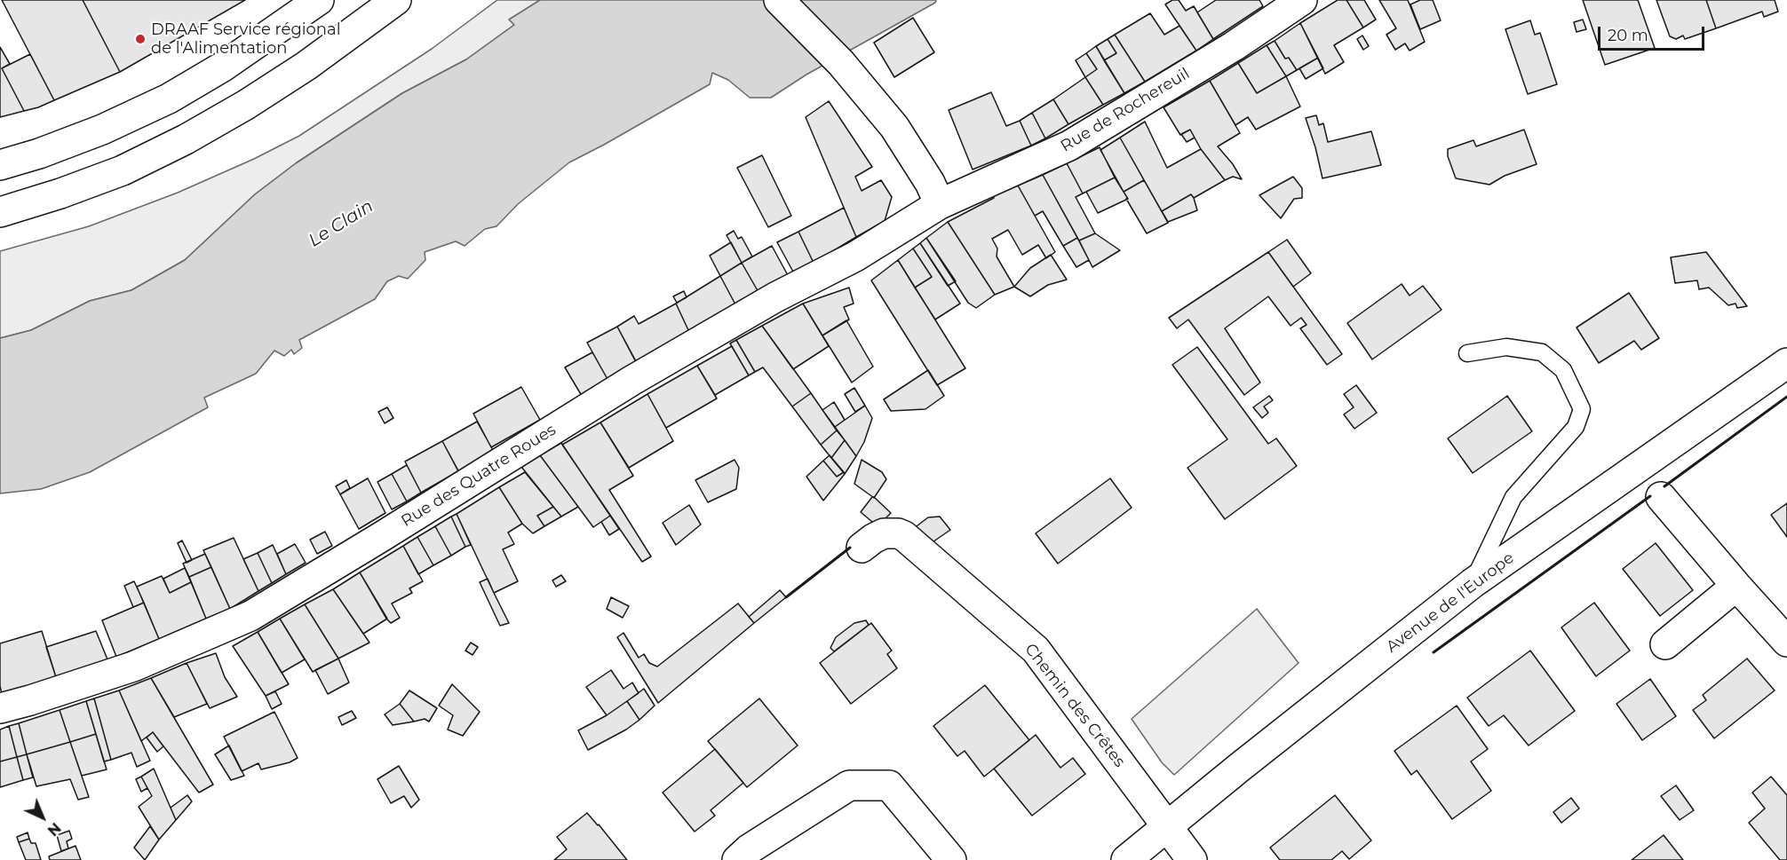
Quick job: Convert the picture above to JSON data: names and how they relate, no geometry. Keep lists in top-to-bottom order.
{
  "streets": {
    "street": [
      "Rue de Rochereuil",
      "Rue des Quatre Roues",
      "Avenue de l'Europe",
      "Chemin des Crêtes"
    ]
  },
  "crossings": [
    ["Rue de Rochereuil", "Rue des Quatre Roues"],
    ["Avenue de l'Europe", "Chemin des Crêtes"]
  ],
  "water": ["Le Clain"],
  "places": ["DRAAF Service régional de l'Alimentation"],
  "scale_bar": "20 m",
  "north": "bottom right"
}
